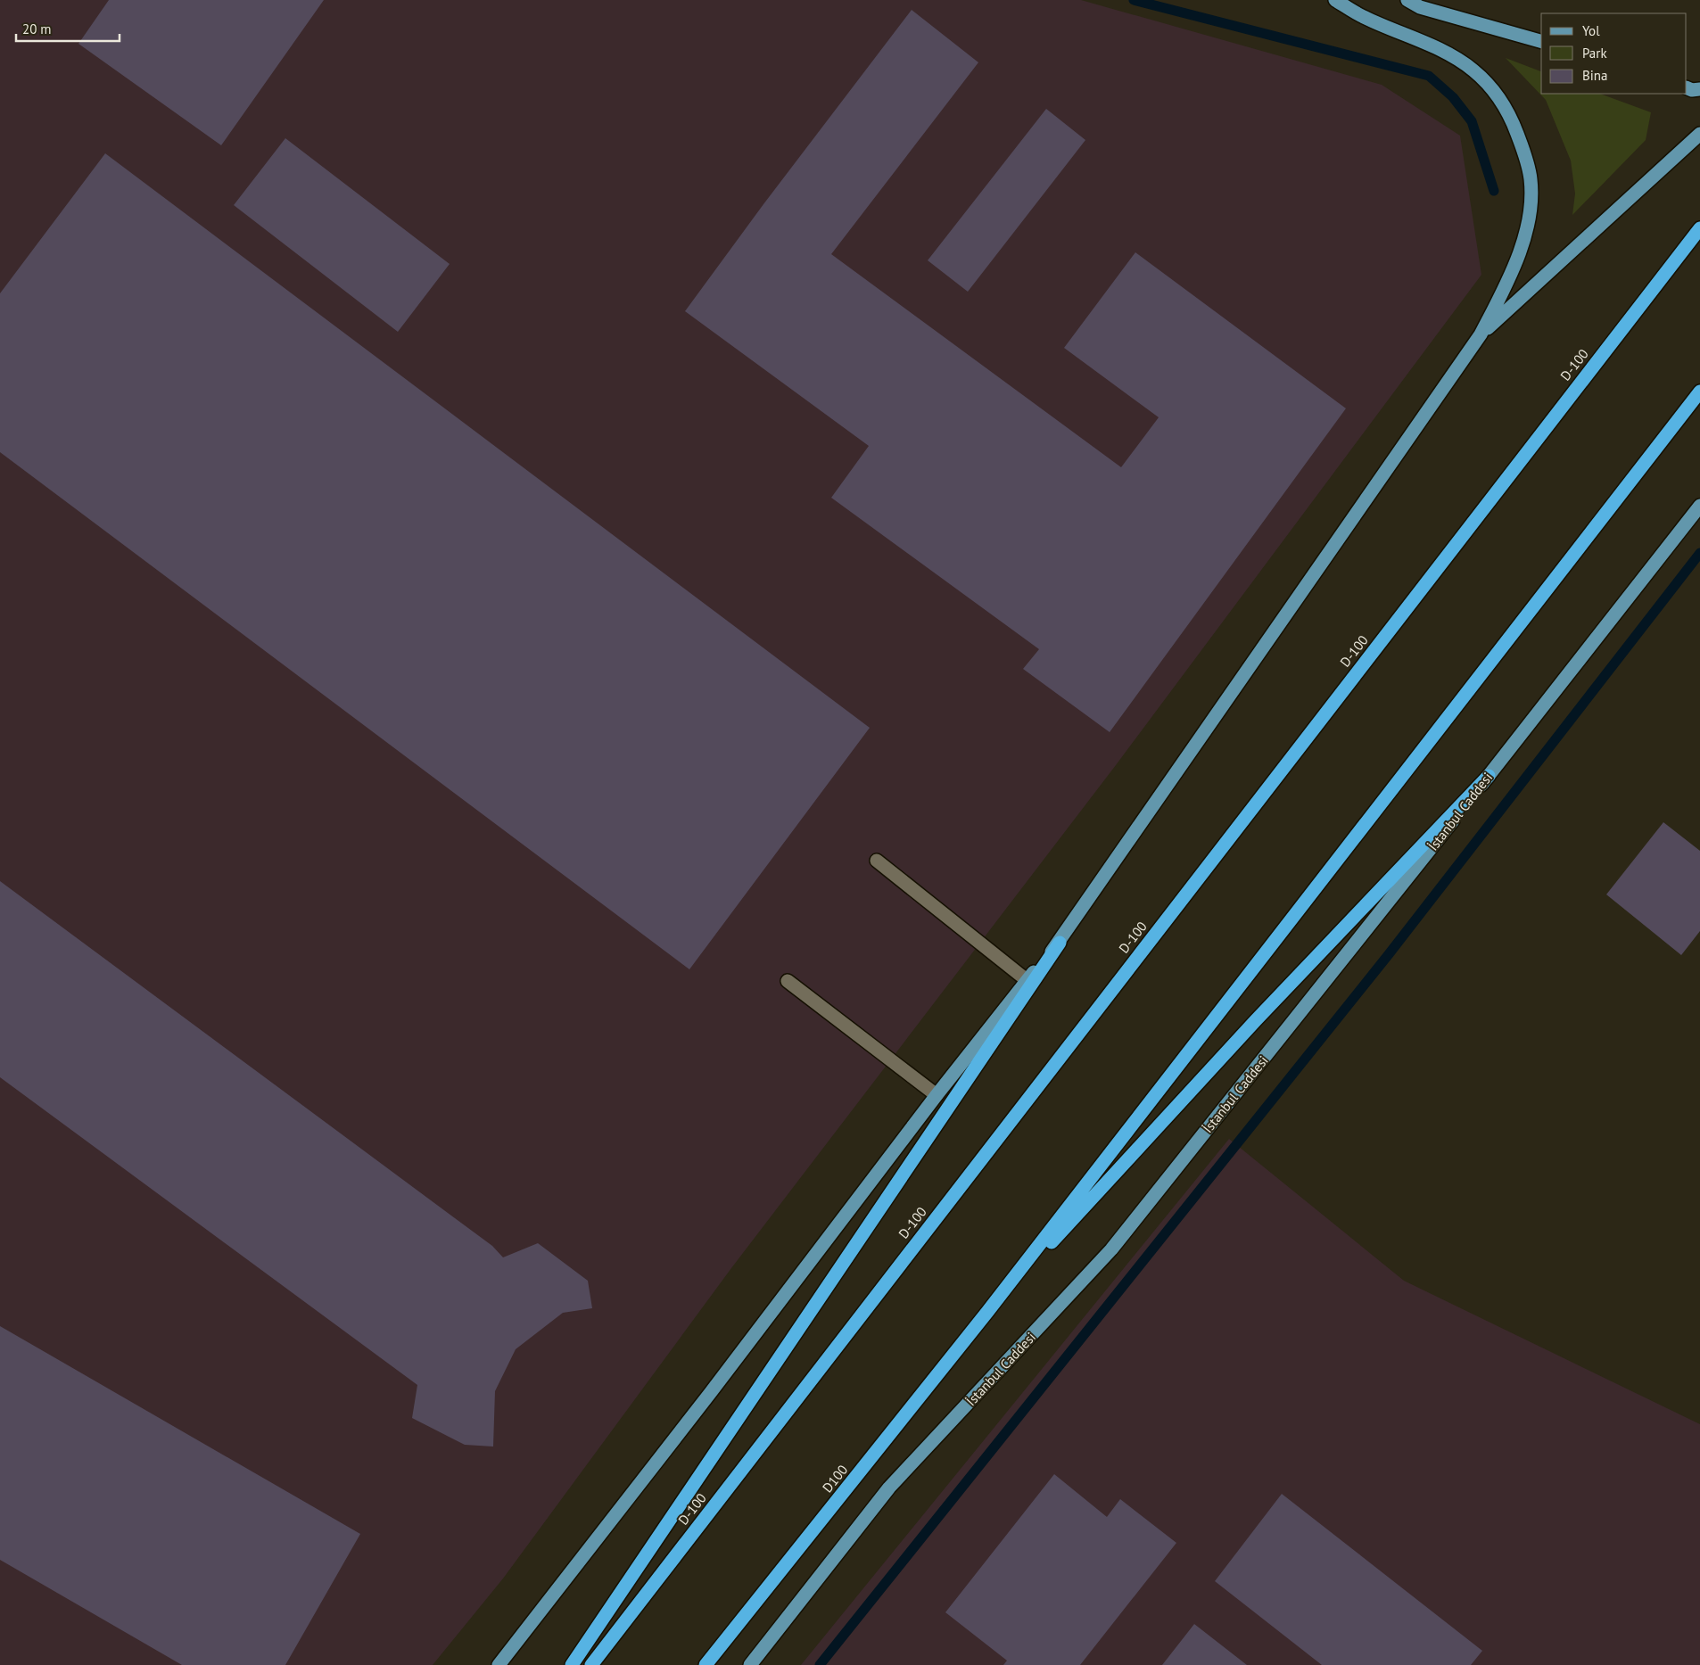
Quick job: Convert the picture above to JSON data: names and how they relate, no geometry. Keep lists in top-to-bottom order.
{
  "streets": {
    "highway": ["D-100", "D100"],
    "main road": ["İstanbul Caddesi"]
  },
  "legend": ["Yol", "Park", "Bina"],
  "scale_bar": "20 m"
}
